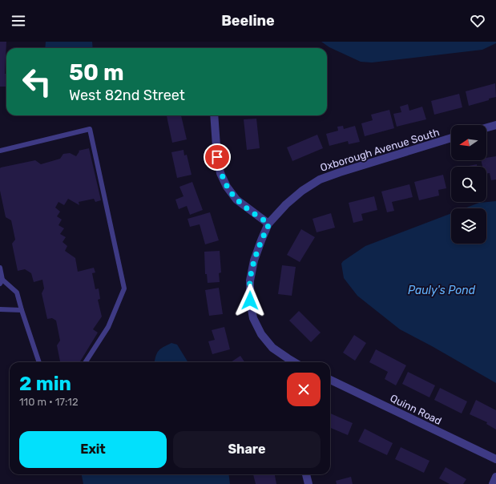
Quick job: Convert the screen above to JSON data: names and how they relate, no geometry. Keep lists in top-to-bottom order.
{
  "streets": {
    "street": ["Oxborough Avenue South", "Quinn Road"]
  },
  "water": ["Pauly's Pond"],
  "north": "left",
  "page": {
    "header": "Beeline",
    "turn": ["50 m", "West 82nd Street"],
    "heading": ["2 min", "110 m · 17:12"],
    "buttons": ["Exit", "Share"]
  }
}
